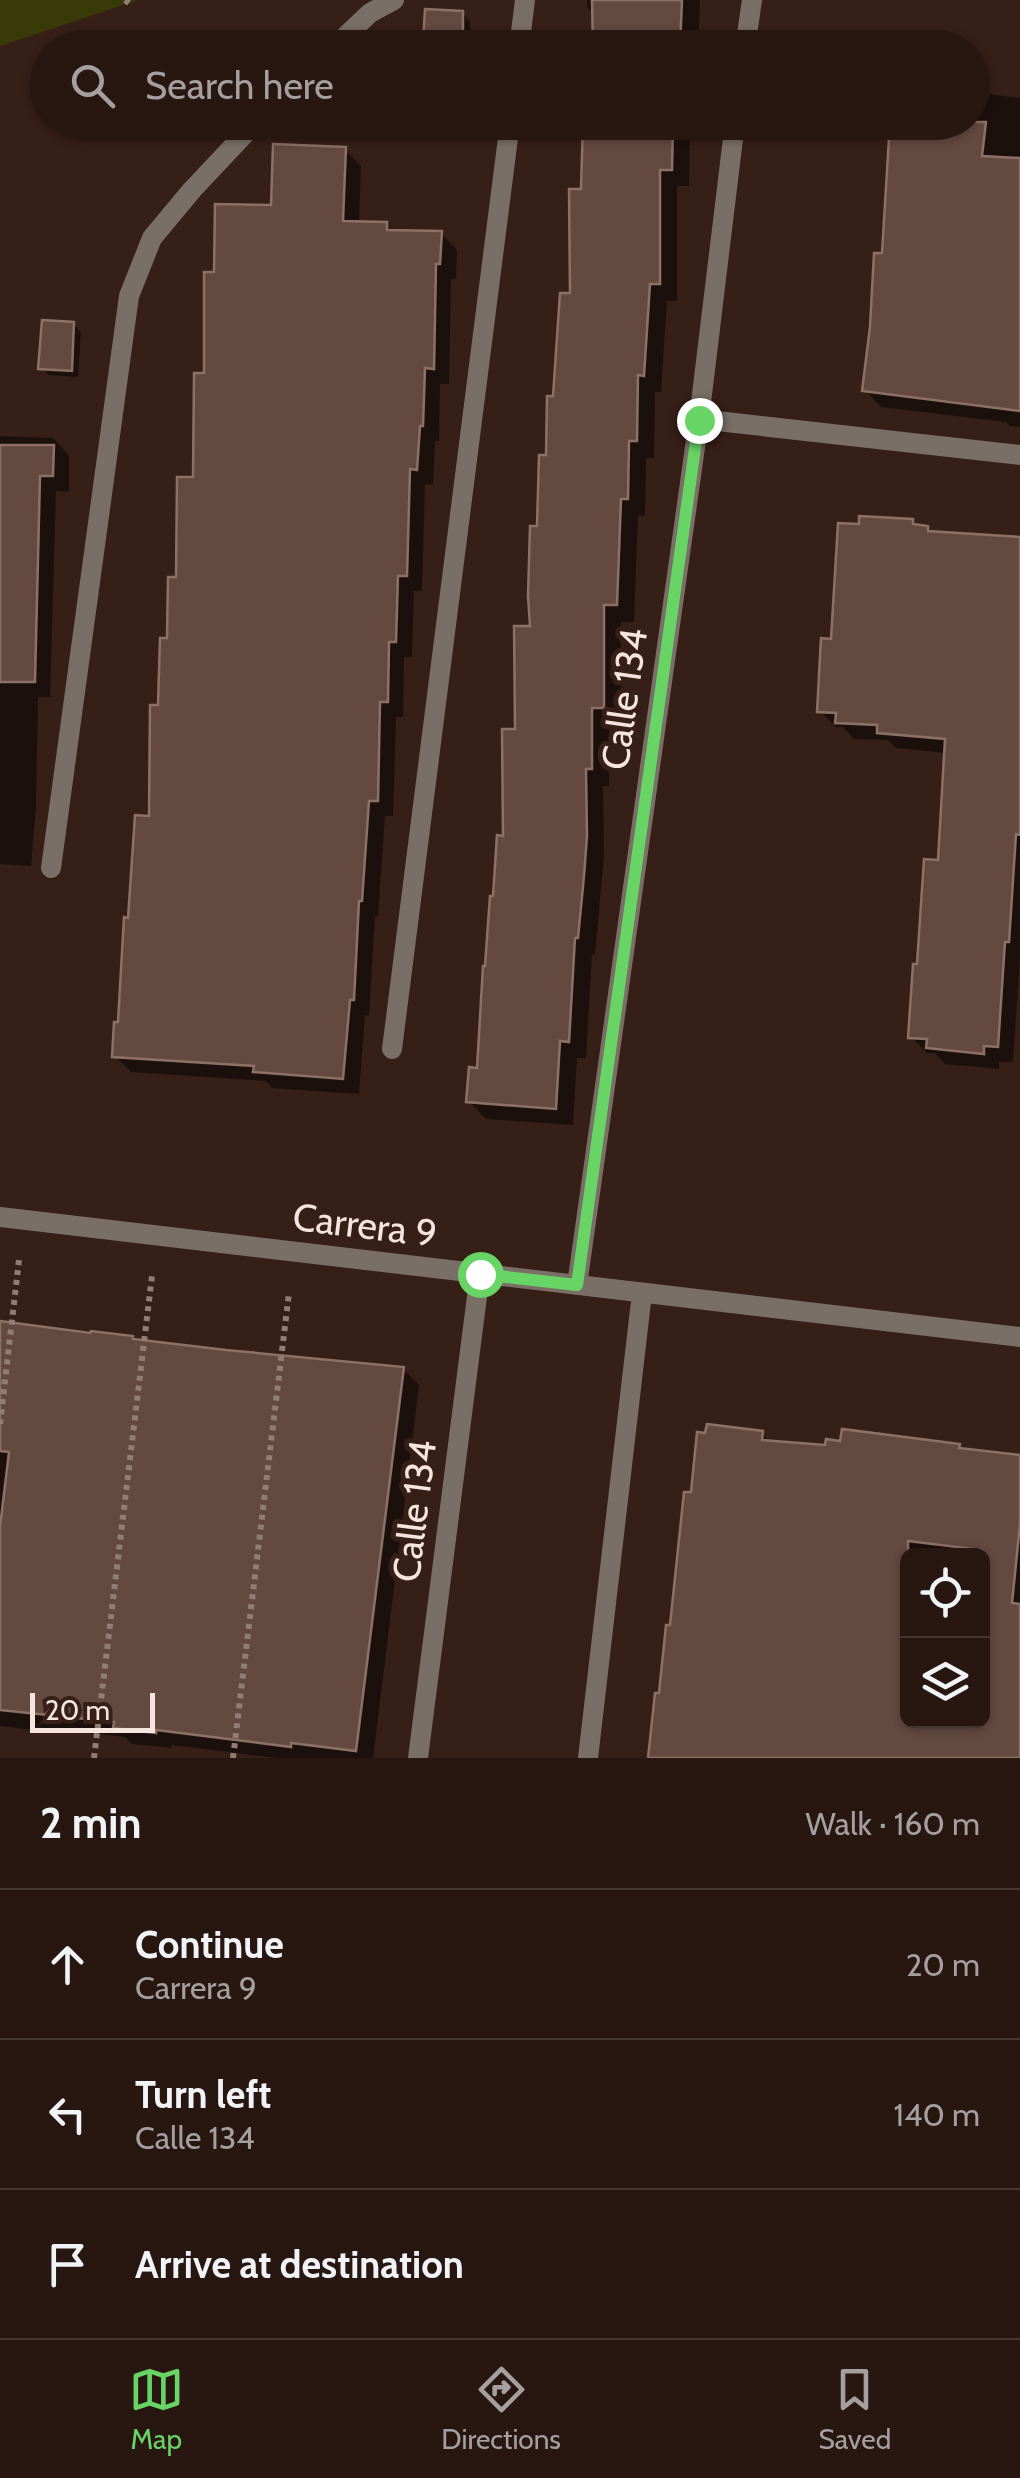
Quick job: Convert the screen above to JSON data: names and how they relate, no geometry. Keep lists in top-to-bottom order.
{
  "streets": {
    "street": ["Calle 134", "Carrera 9"]
  },
  "crossings": [
    ["Calle 134", "Carrera 9"]
  ],
  "scale_bar": "20 m",
  "page": {
    "search": "Search here",
    "scale": "20 m",
    "heading": ["2 min", "Walk · 160 m"],
    "list": [
      ["Continue", "Carrera 9", "20 m"],
      ["Turn left", "Calle 134", "140 m"],
      "Arrive at destination"
    ],
    "nav": ["Map", "Directions", "Saved"]
  }
}
